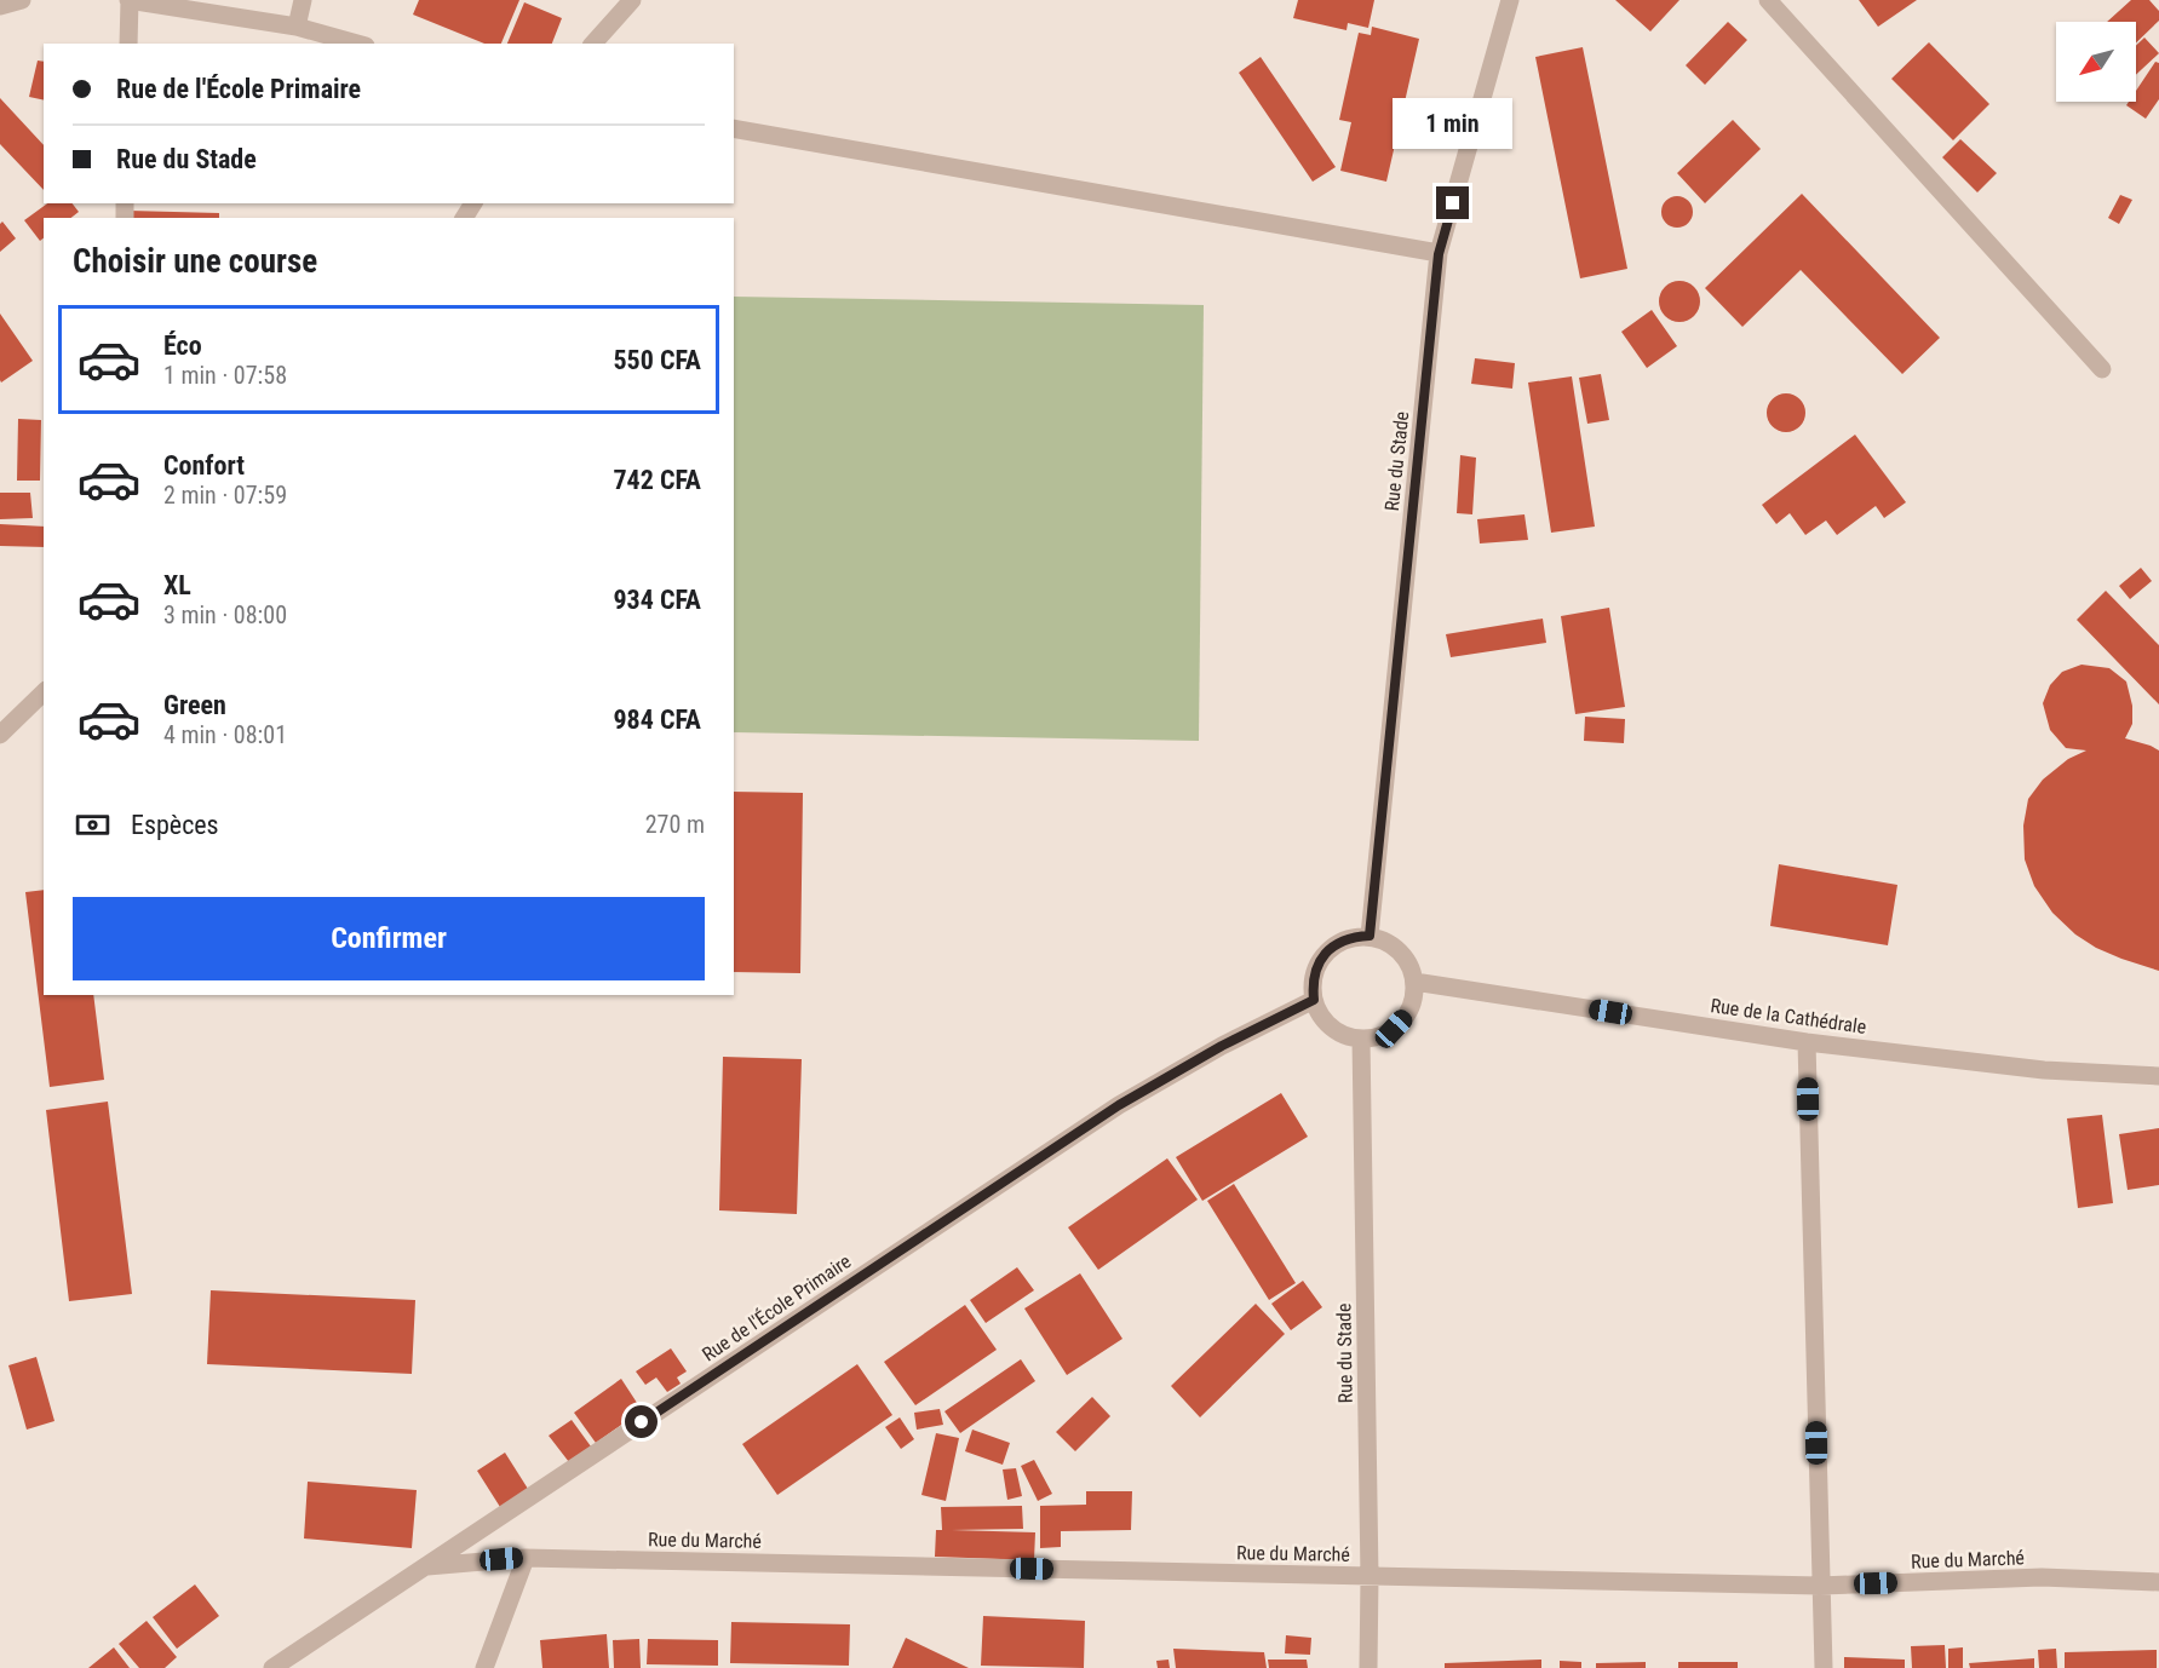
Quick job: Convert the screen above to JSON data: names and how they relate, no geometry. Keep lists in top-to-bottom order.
{
  "streets": {
    "street": [
      "Rue du Stade",
      "Rue de la Cathédrale",
      "Rue de l'École Primaire",
      "Rue du Marché"
    ]
  },
  "crossings": [
    ["Rue du Stade", "Rue de la Cathédrale"],
    ["Rue du Stade", "Rue de l'École Primaire"],
    ["Rue du Stade", "Rue du Marché"],
    ["Rue de la Cathédrale", "Rue de l'École Primaire"],
    ["Rue de l'École Primaire", "Rue du Marché"]
  ],
  "north": "bottom left",
  "page": {
    "banner": ["Rue de l'École Primaire", "Rue du Stade"],
    "bubble": "1 min",
    "heading": "Choisir une course",
    "list": [
      {
        "name": "Éco",
        "note": "1 min · 07:58",
        "value": "550 CFA"
      },
      {
        "name": "Confort",
        "note": "2 min · 07:59",
        "value": "742 CFA"
      },
      {
        "name": "XL",
        "note": "3 min · 08:00",
        "value": "934 CFA"
      },
      {
        "name": "Green",
        "note": "4 min · 08:01",
        "value": "984 CFA"
      }
    ],
    "pay": ["Espèces", "270 m"],
    "buttons": "Confirmer"
  }
}
